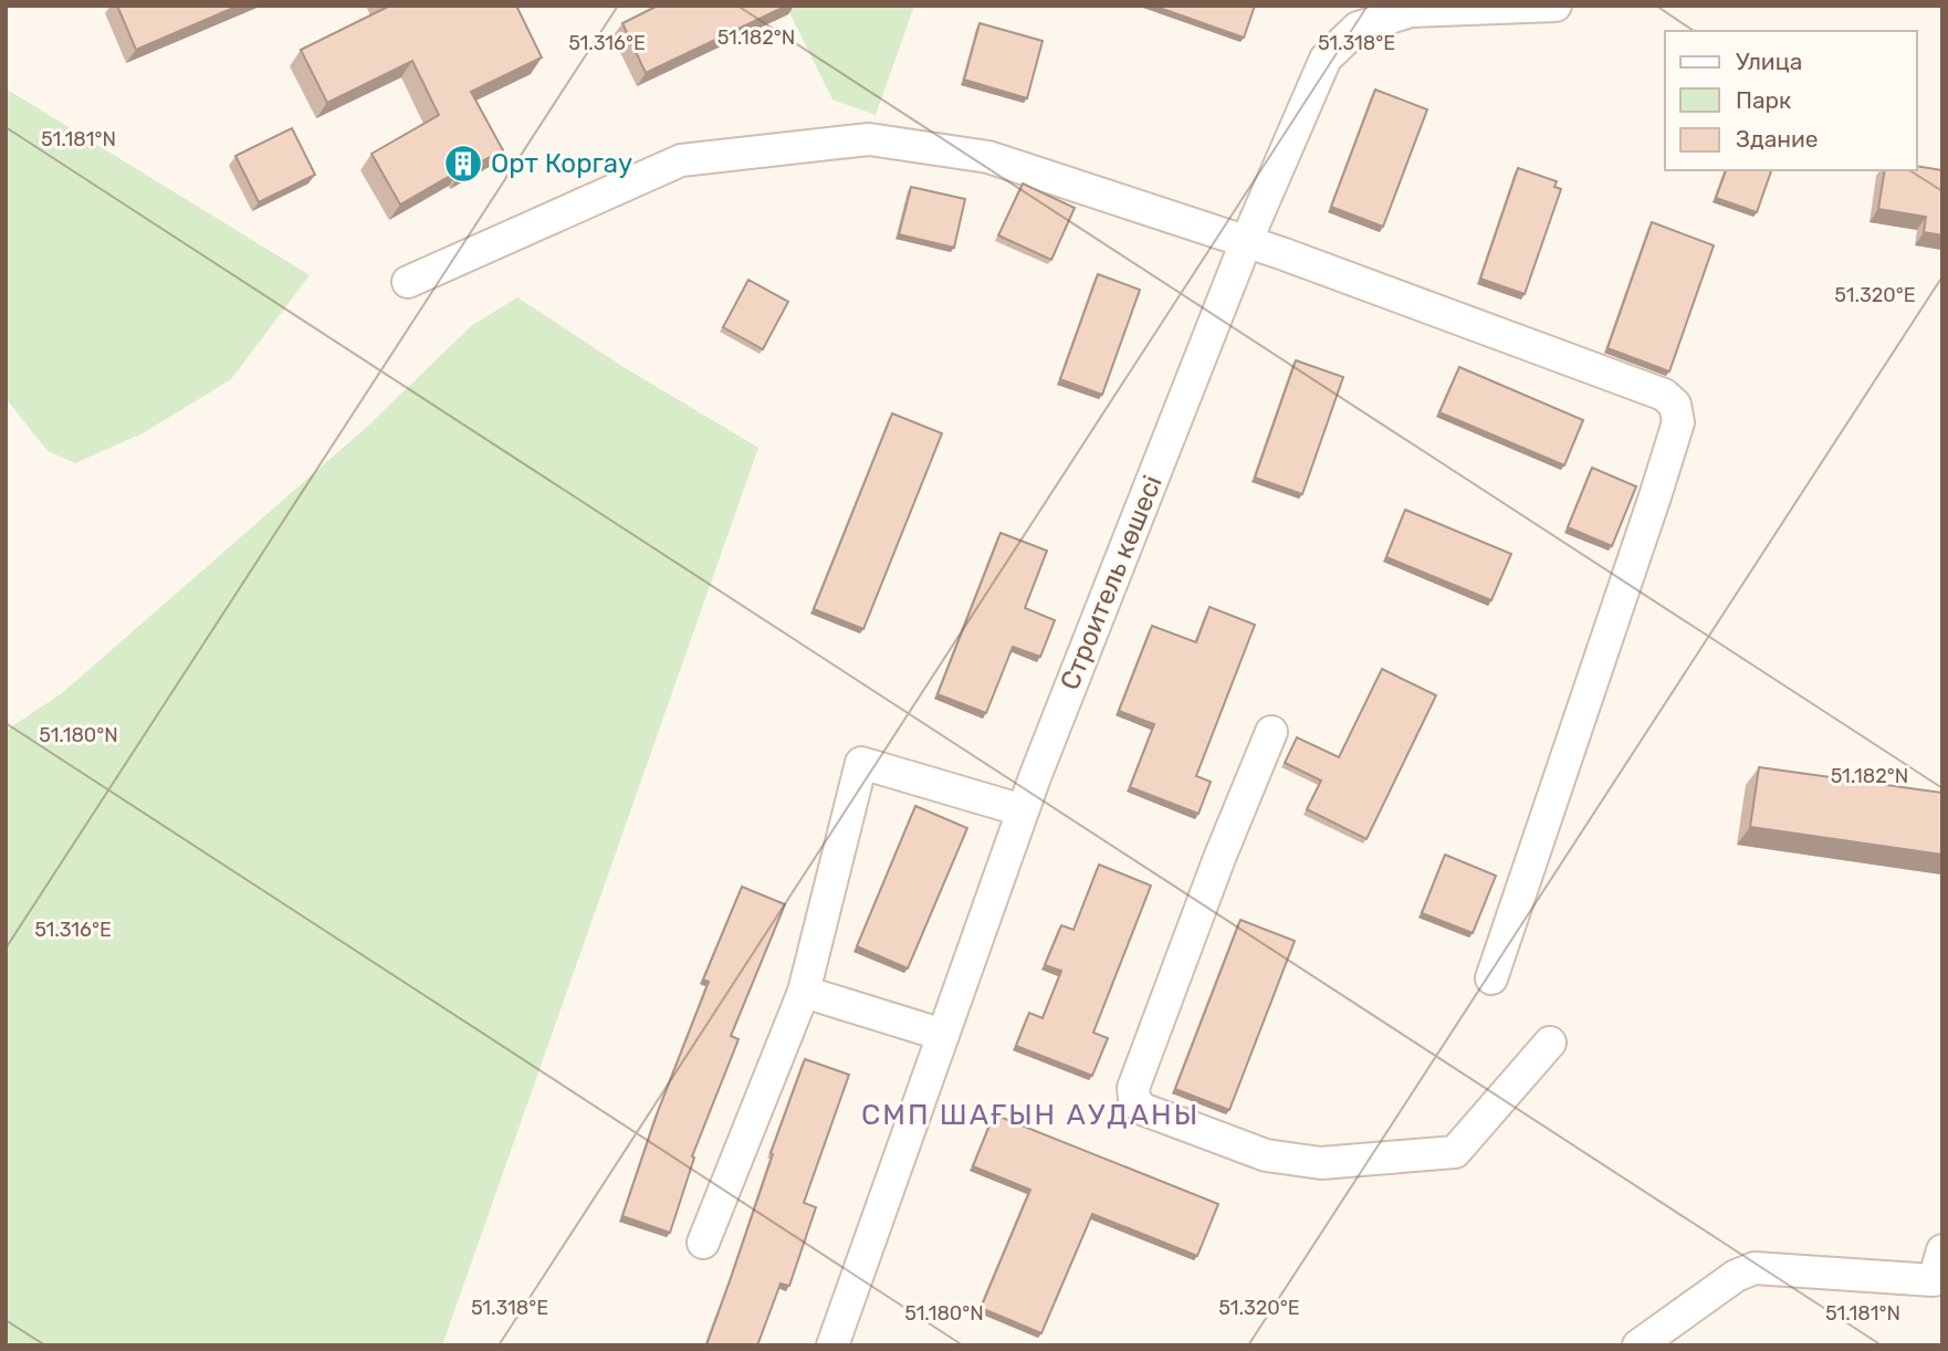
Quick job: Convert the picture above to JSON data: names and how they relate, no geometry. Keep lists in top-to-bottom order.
{
  "streets": {
    "street": ["Строитель көшесі"]
  },
  "districts": ["СМП ШАҒЫН АУДАНЫ"],
  "places": {
    "building": ["Орт Коргау"]
  },
  "legend": ["Улица", "Парк", "Здание"],
  "coordinates": [
    "51.182°N",
    "51.316°E",
    "51.318°E",
    "51.181°N",
    "51.320°E",
    "51.180°N"
  ]
}
